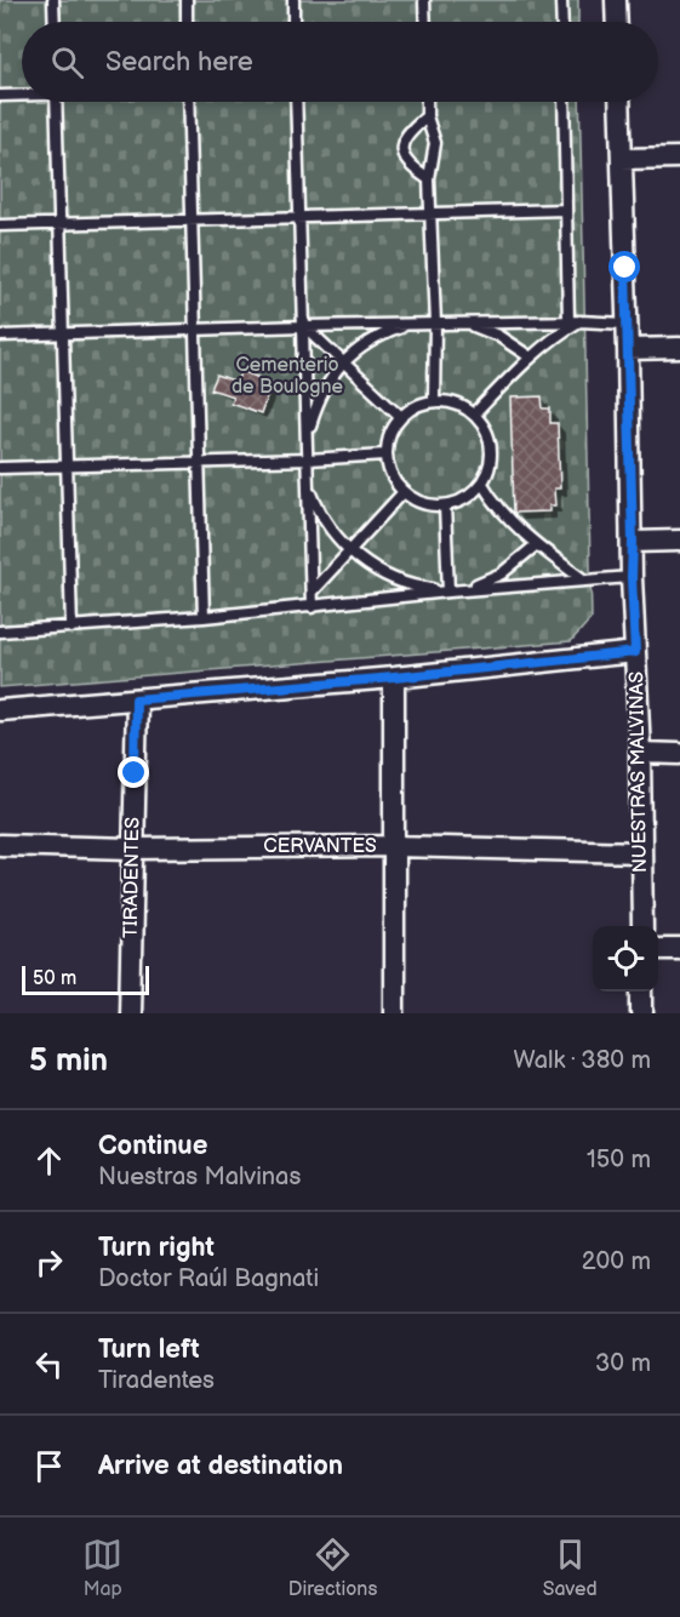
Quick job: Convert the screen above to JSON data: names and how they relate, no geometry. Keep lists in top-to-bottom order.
{
  "streets": {
    "street": ["NUESTRAS MALVINAS", "CERVANTES", "TIRADENTES"]
  },
  "crossings": [
    ["NUESTRAS MALVINAS", "CERVANTES"],
    ["CERVANTES", "TIRADENTES"]
  ],
  "parks": ["Cementerio de Boulogne"],
  "scale_bar": "50 m",
  "page": {
    "search": "Search here",
    "scale": "50 m",
    "heading": ["5 min", "Walk · 380 m"],
    "list": [
      ["Continue", "Nuestras Malvinas", "150 m"],
      ["Turn right", "Doctor Raúl Bagnati", "200 m"],
      ["Turn left", "Tiradentes", "30 m"],
      "Arrive at destination"
    ],
    "nav": ["Map", "Directions", "Saved"]
  }
}
